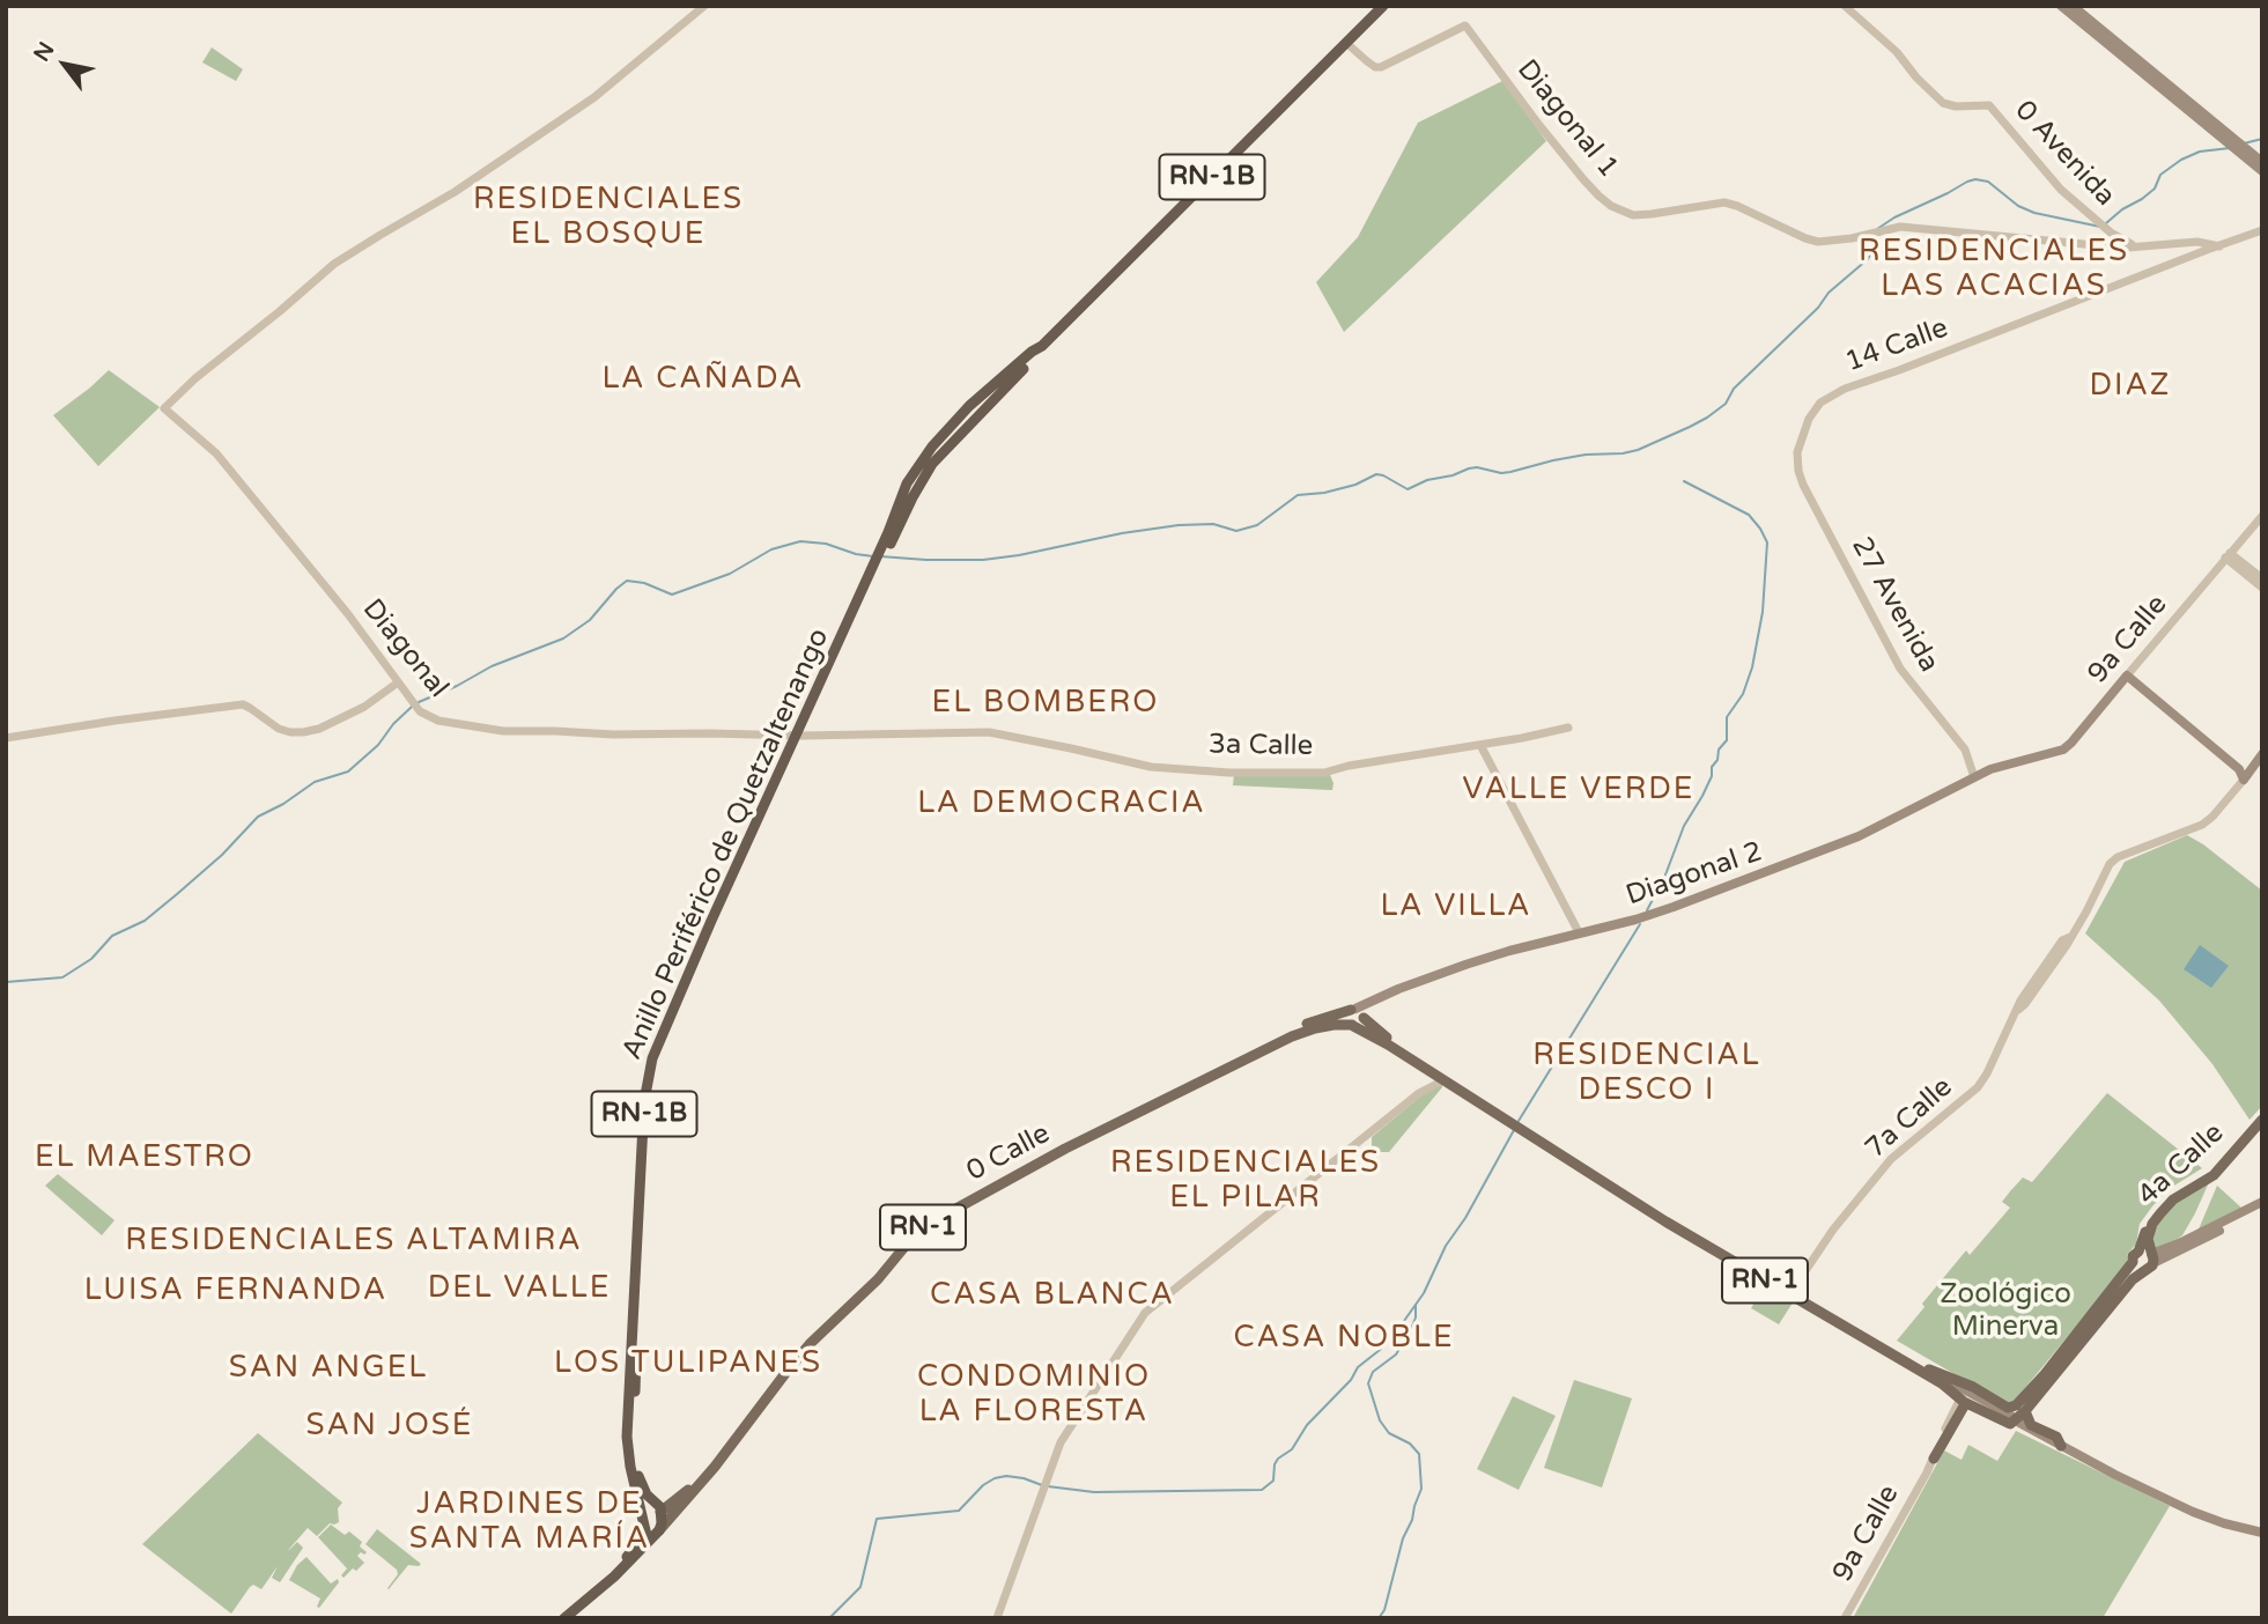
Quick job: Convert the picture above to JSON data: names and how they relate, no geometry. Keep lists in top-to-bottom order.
{
  "streets": {
    "highway": ["RN-1B", "Anillo Periférico de Quetzaltenango", "RN-1"],
    "main road": [
      "9a Calle",
      "Diagonal 2",
      "7a Calle",
      "0 Calle",
      "4a Calle"
    ],
    "street": [
      "Diagonal 1",
      "0 Avenida",
      "14 Calle",
      "27 Avenida",
      "Diagonal",
      "3a Calle"
    ]
  },
  "crossings": [
    ["Diagonal 1", "0 Avenida"],
    ["Diagonal 1", "14 Calle"],
    ["Diagonal 1", "Anillo Periférico de Quetzaltenango"],
    ["14 Calle", "27 Avenida"],
    ["27 Avenida", "Diagonal 2"],
    ["9a Calle", "Diagonal 2"],
    ["9a Calle", "RN-1"],
    ["Diagonal", "3a Calle"],
    ["Diagonal", "Anillo Periférico de Quetzaltenango"],
    ["3a Calle", "Anillo Periférico de Quetzaltenango"],
    ["Anillo Periférico de Quetzaltenango", "0 Calle"],
    ["Anillo Periférico de Quetzaltenango", "RN-1"],
    ["Diagonal 2", "0 Calle"],
    ["Diagonal 2", "RN-1"],
    ["0 Calle", "RN-1"]
  ],
  "districts": [
    "RESIDENCIALES EL BOSQUE",
    "RESIDENCIALES LAS ACACIAS",
    "LA CAÑADA",
    "DIAZ",
    "EL BOMBERO",
    "VALLE VERDE",
    "LA DEMOCRACIA",
    "LA VILLA",
    "RESIDENCIAL DESCO I",
    "EL MAESTRO",
    "RESIDENCIALES EL PILAR",
    "RESIDENCIALES ALTAMIRA",
    "DEL VALLE",
    "LUISA FERNANDA",
    "CASA BLANCA",
    "CASA NOBLE",
    "LOS TULIPANES",
    "SAN ANGEL",
    "CONDOMINIO LA FLORESTA",
    "SAN JOSÉ",
    "JARDINES DE SANTA MARÍA"
  ],
  "parks": ["Zoológico Minerva"],
  "north": "top left"
}
